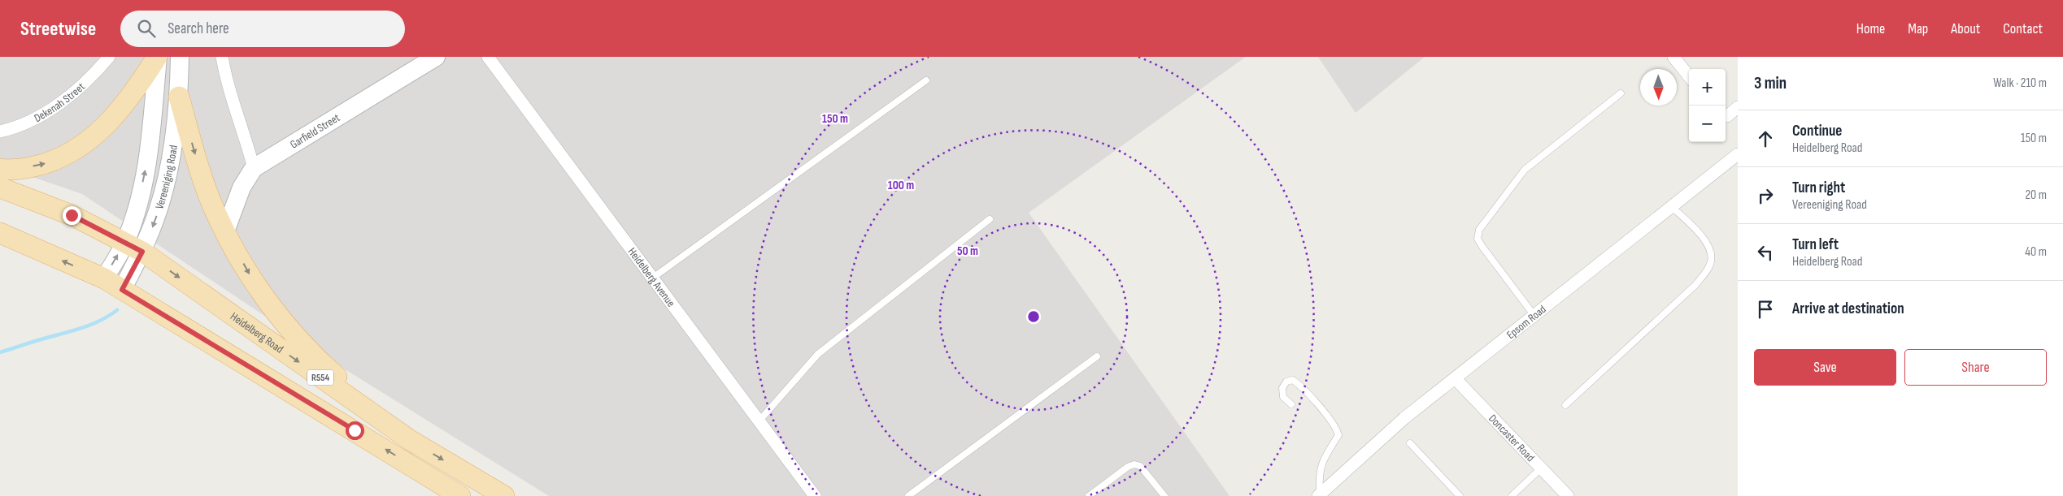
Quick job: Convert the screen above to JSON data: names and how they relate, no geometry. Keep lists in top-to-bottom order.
{
  "streets": {
    "main road": [
      "Garfield Street",
      "Vereeniging Road",
      "Heidelberg Road",
      "R554"
    ],
    "street": [
      "Dekenah Street",
      "Heidelberg Avenue",
      "Epsom Road",
      "Doncaster Road"
    ]
  },
  "crossings": [
    ["Vereeniging Road", "Heidelberg Road"],
    ["Vereeniging Road", "R554"],
    ["Epsom Road", "Doncaster Road"]
  ],
  "north": "bottom",
  "page": {
    "header": "Streetwise",
    "search": "Search here",
    "nav": [
      "Home",
      "Map",
      "About",
      "Contact"
    ],
    "heading": ["3 min", "Walk · 210 m"],
    "map_buttons": ["+", "−"],
    "list": [
      ["Continue", "Heidelberg Road", "150 m"],
      ["Turn right", "Vereeniging Road", "20 m"],
      ["Turn left", "Heidelberg Road", "40 m"],
      "Arrive at destination"
    ],
    "buttons": ["Save", "Share"]
  },
  "rings": ["150 m", "100 m", "50 m"]
}
